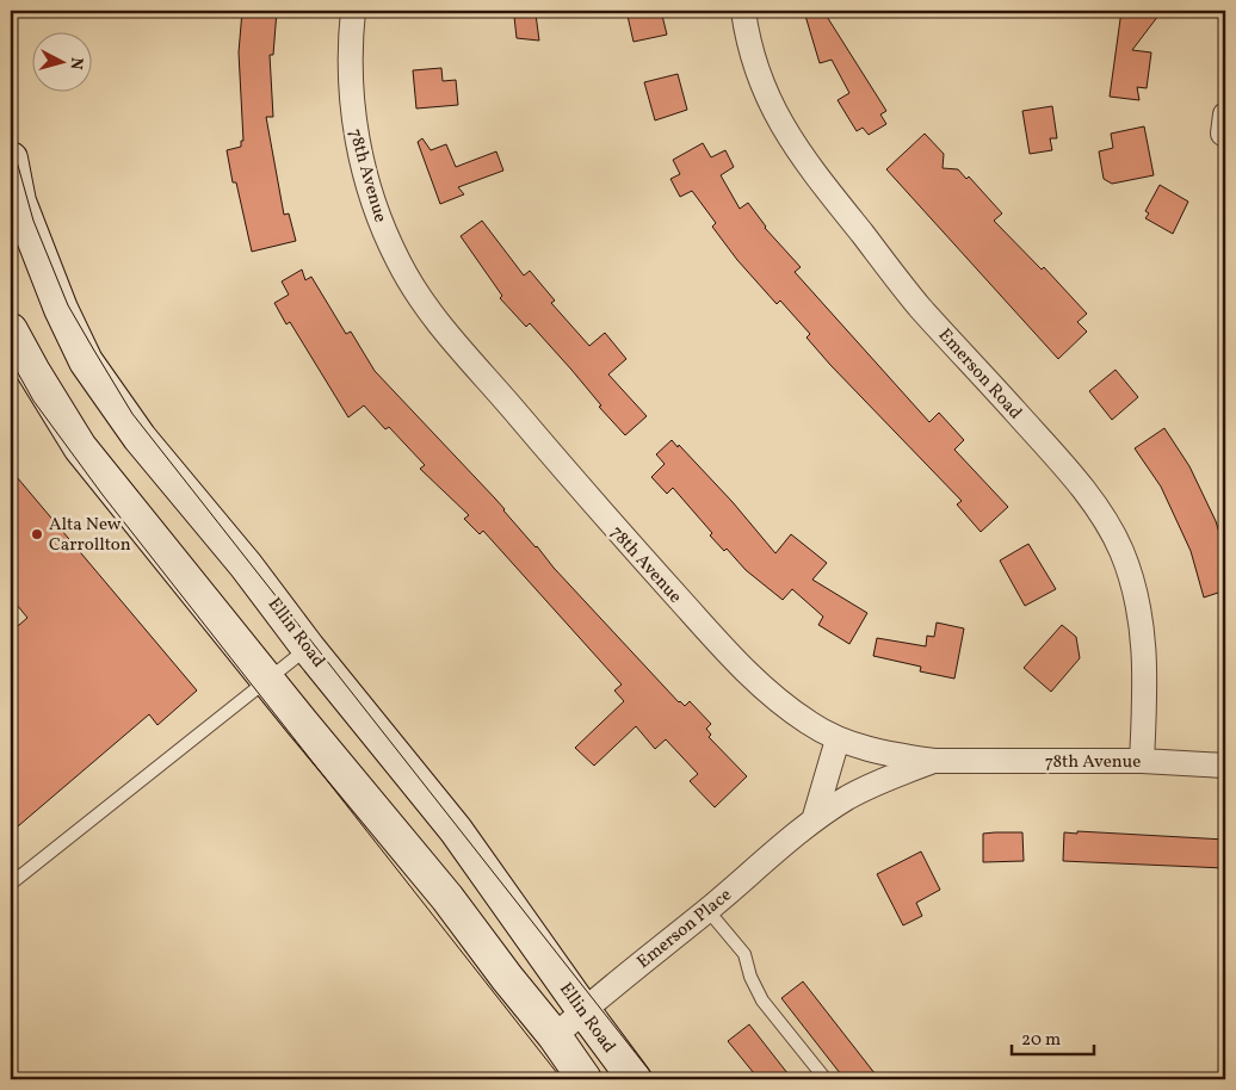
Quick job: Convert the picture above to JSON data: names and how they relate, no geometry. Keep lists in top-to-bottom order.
{
  "streets": {
    "street": [
      "78th Avenue",
      "Emerson Road",
      "Ellin Road",
      "Emerson Place"
    ]
  },
  "crossings": [
    ["78th Avenue", "Emerson Road"],
    ["78th Avenue", "Emerson Place"],
    ["Ellin Road", "Emerson Place"]
  ],
  "places": ["Alta New Carrollton"],
  "scale_bar": "20 m",
  "north": "right"
}
